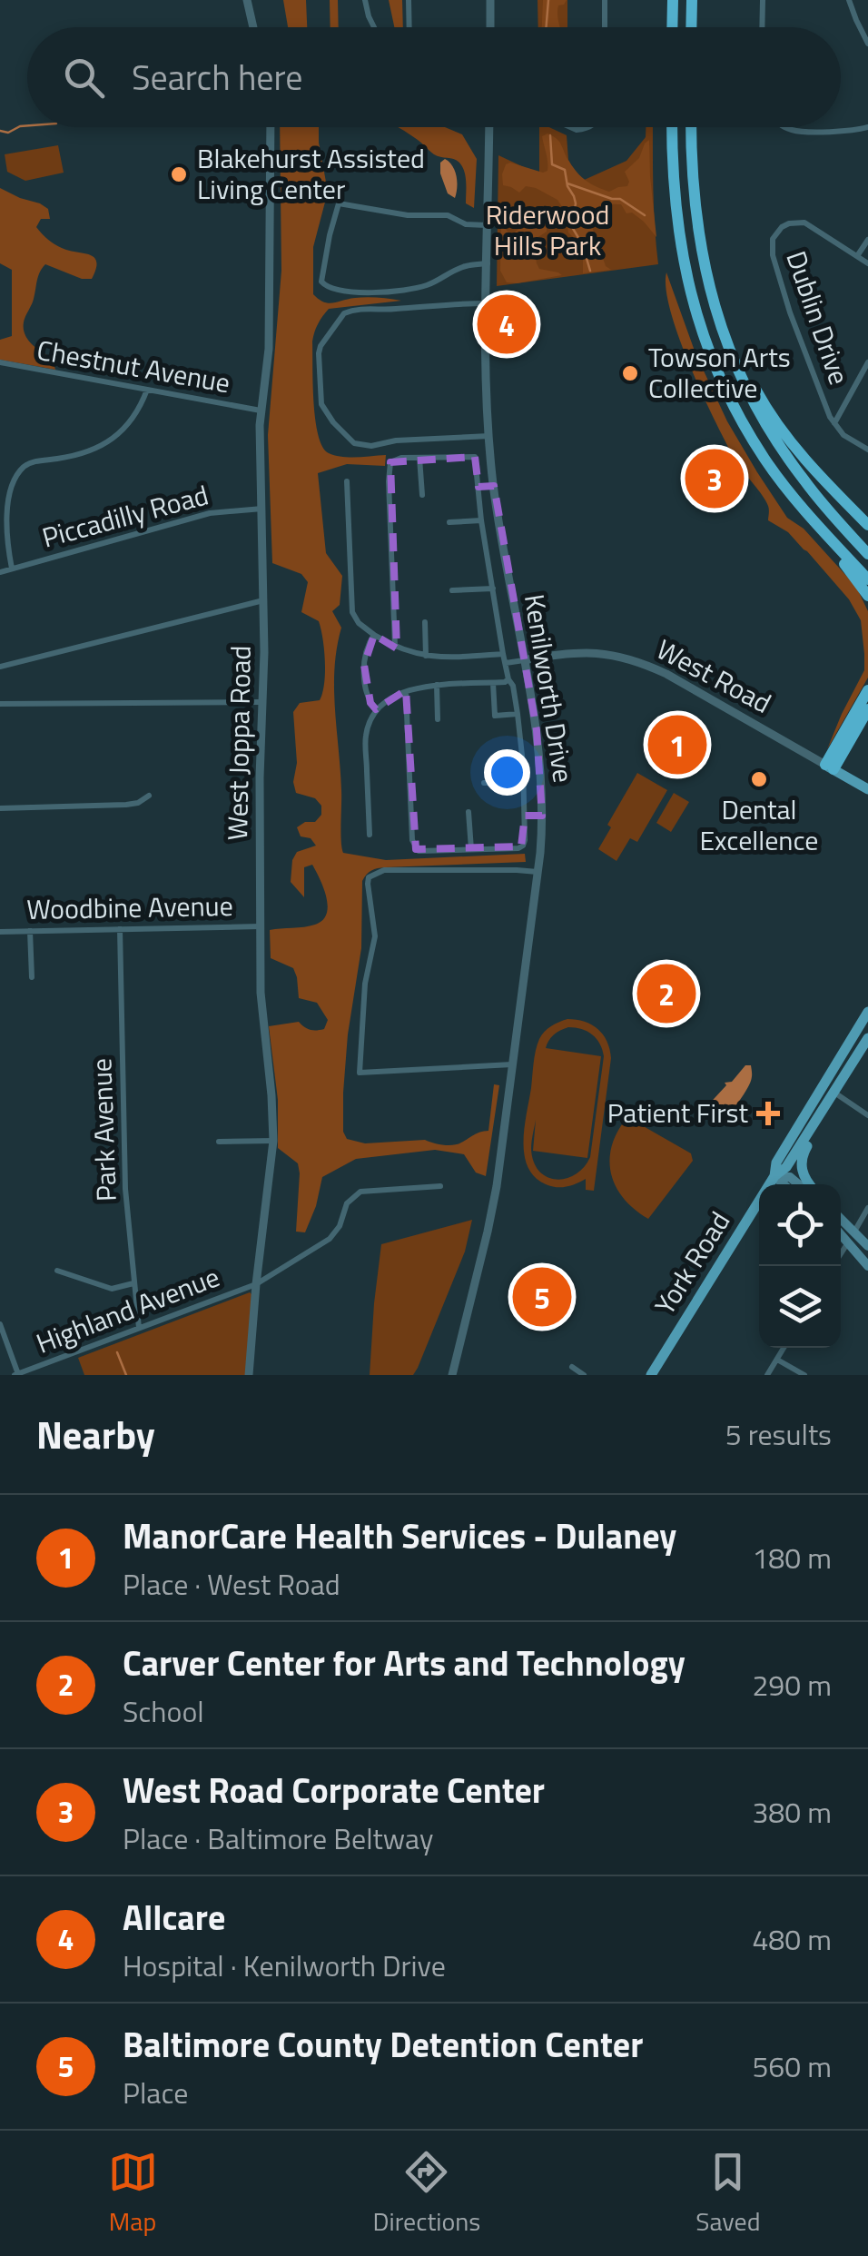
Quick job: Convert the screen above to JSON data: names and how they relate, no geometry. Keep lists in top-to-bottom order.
{
  "streets": {
    "main road": ["West Road", "York Road"],
    "street": [
      "Dublin Drive",
      "Chestnut Avenue",
      "Piccadilly Road",
      "Kenilworth Drive",
      "West Joppa Road",
      "Woodbine Avenue",
      "Park Avenue",
      "Highland Avenue"
    ]
  },
  "crossings": [
    ["Chestnut Avenue", "West Joppa Road"],
    ["Piccadilly Road", "West Joppa Road"],
    ["West Road", "Kenilworth Drive"],
    ["West Joppa Road", "Woodbine Avenue"],
    ["West Joppa Road", "Highland Avenue"],
    ["Woodbine Avenue", "Park Avenue"],
    ["Park Avenue", "Highland Avenue"]
  ],
  "parks": ["Riderwood Hills Park"],
  "places": {
    "other": ["Blakehurst Assisted Living Center", "Towson Arts Collective", "Dental Excellence"],
    "health": ["Patient First"]
  },
  "page": {
    "search": "Search here",
    "pins": [
      "4",
      "3",
      "1",
      "2",
      "5"
    ],
    "heading": ["Nearby", "5 results"],
    "list": [
      {
        "mark": "1",
        "name": "ManorCare Health Services - Dulaney",
        "note": "Place · West Road",
        "value": "180 m"
      },
      {
        "mark": "2",
        "name": "Carver Center for Arts and Technology",
        "note": "School",
        "value": "290 m"
      },
      {
        "mark": "3",
        "name": "West Road Corporate Center",
        "note": "Place · Baltimore Beltway",
        "value": "380 m"
      },
      {
        "mark": "4",
        "name": "Allcare",
        "note": "Hospital · Kenilworth Drive",
        "value": "480 m"
      },
      {
        "mark": "5",
        "name": "Baltimore County Detention Center",
        "note": "Place",
        "value": "560 m"
      }
    ],
    "nav": ["Map", "Directions", "Saved"]
  }
}
